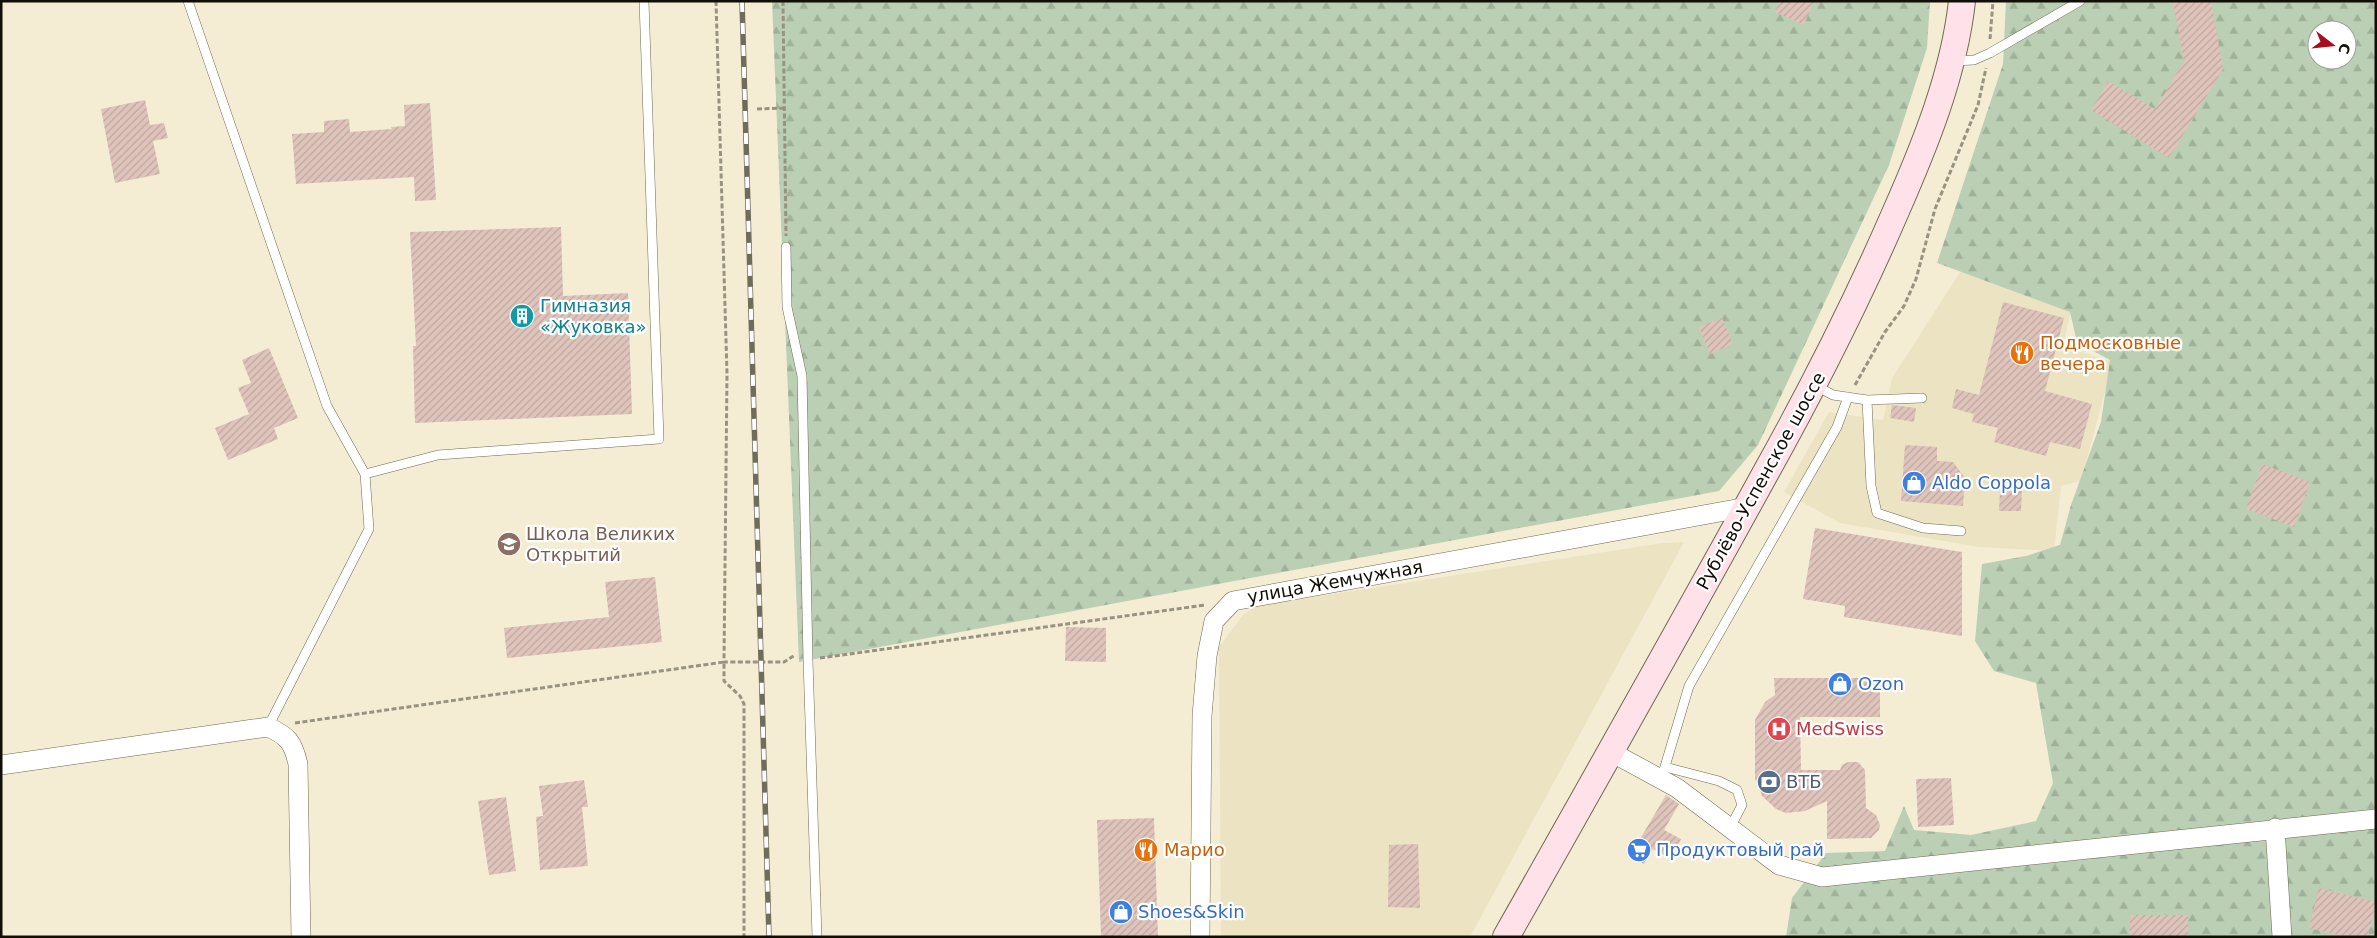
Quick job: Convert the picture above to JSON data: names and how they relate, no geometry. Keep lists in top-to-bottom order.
{
  "streets": {
    "main road": ["Рублёво-Успенское шоссе"],
    "street": ["улица Жемчужная"]
  },
  "crossings": [
    ["Рублёво-Успенское шоссе", "улица Жемчужная"]
  ],
  "places": {
    "building": ["Гимназия «Жуковка»"],
    "restaurant": ["Подмосковные вечера", "Марио"],
    "shop": ["Aldo Coppola", "Ozon", "Shoes&Skin"],
    "school or university": ["Школа Великих Открытий"],
    "hospital": ["MedSwiss"],
    "bank": ["ВТБ"],
    "supermarket": ["Продуктовый рай"]
  },
  "north": "right"
}
